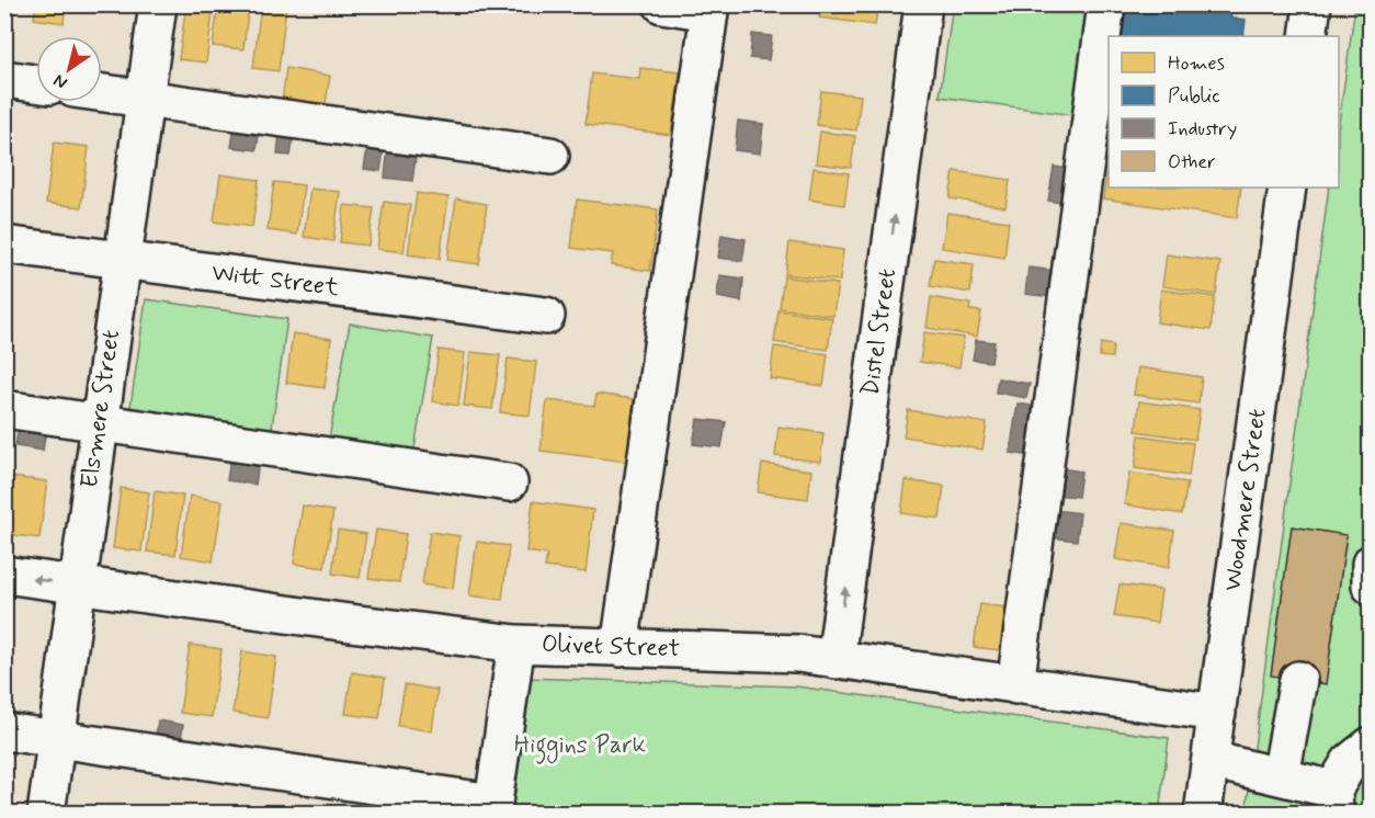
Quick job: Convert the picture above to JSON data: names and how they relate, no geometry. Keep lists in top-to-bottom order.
{
  "streets": {
    "street": [
      "Witt Street",
      "Distel Street",
      "Elsmere Street",
      "Woodmere Street",
      "Olivet Street"
    ]
  },
  "crossings": [
    ["Witt Street", "Elsmere Street"],
    ["Distel Street", "Olivet Street"],
    ["Elsmere Street", "Olivet Street"],
    ["Woodmere Street", "Olivet Street"]
  ],
  "parks": ["Higgins Park"],
  "legend": [
    "Homes",
    "Public",
    "Industry",
    "Other"
  ],
  "north": "bottom left"
}
